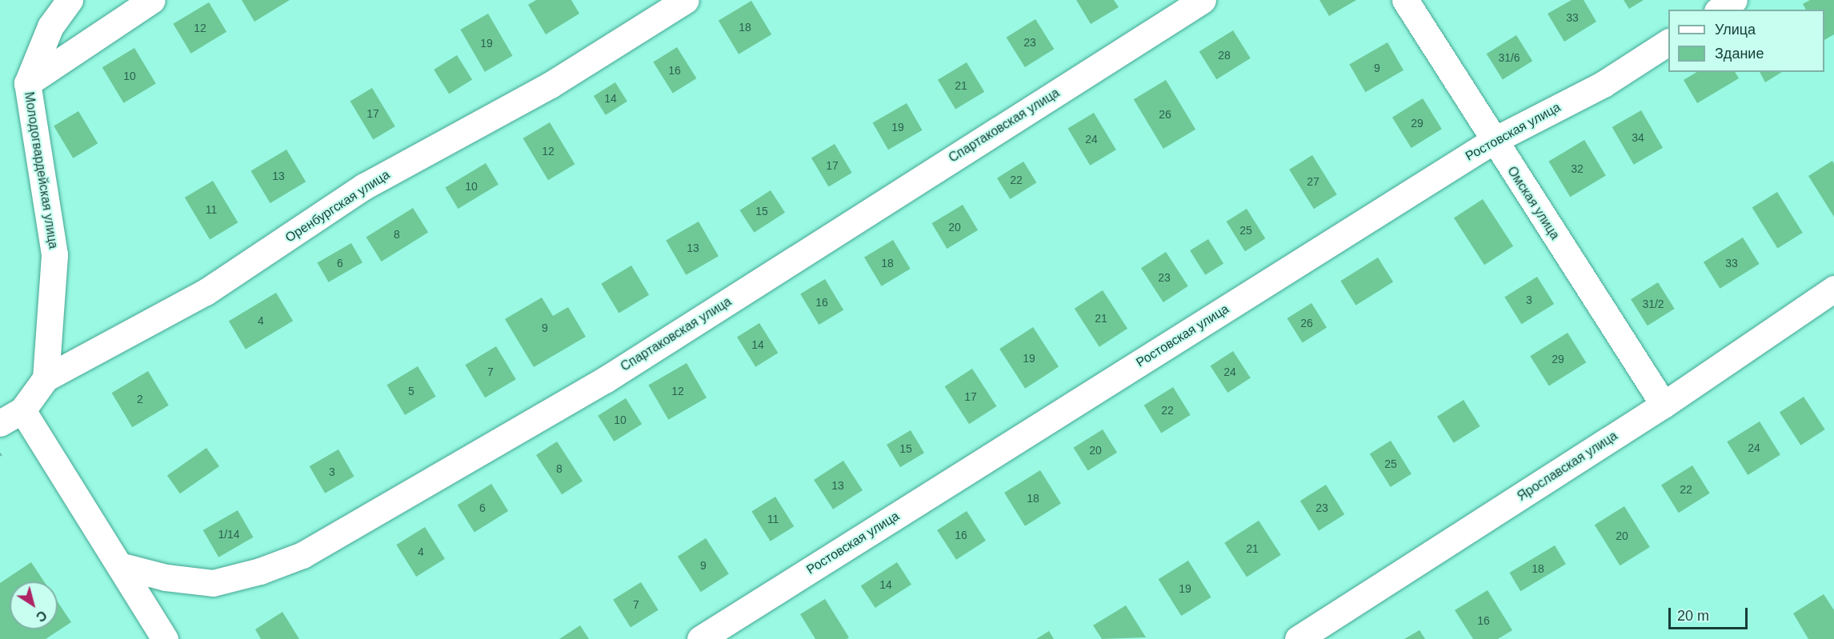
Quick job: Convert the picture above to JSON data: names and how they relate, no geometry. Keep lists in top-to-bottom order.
{
  "streets": {
    "street": [
      "Спартаковская улица",
      "Ростовская улица",
      "Молодогвардейская улица",
      "Омская улица",
      "Оренбургская улица",
      "Ярославская улица"
    ]
  },
  "crossings": [
    ["Ростовская улица", "Омская улица"],
    ["Молодогвардейская улица", "Оренбургская улица"],
    ["Омская улица", "Ярославская улица"]
  ],
  "house_numbers": [
    "33",
    "18",
    "12",
    "23",
    "19",
    "28",
    "31/6",
    "9",
    "16",
    "10",
    "21",
    "14",
    "17",
    "26",
    "29",
    "19",
    "34",
    "24",
    "12",
    "17",
    "32",
    "13",
    "22",
    "27",
    "10",
    "11",
    "15",
    "20",
    "25",
    "8",
    "13",
    "6",
    "18",
    "33",
    "23",
    "3",
    "16",
    "31/2",
    "21",
    "4",
    "26",
    "9",
    "14",
    "19",
    "29",
    "7",
    "24",
    "5",
    "12",
    "17",
    "2",
    "22",
    "10",
    "24",
    "15",
    "20",
    "25",
    "8",
    "3",
    "13",
    "22",
    "18",
    "6",
    "23",
    "11",
    "1/14",
    "16",
    "20",
    "21",
    "4",
    "9",
    "18",
    "14",
    "19",
    "7",
    "16"
  ],
  "legend": ["Улица", "Здание"],
  "scale_bar": "20 m",
  "north": "bottom right"
}
